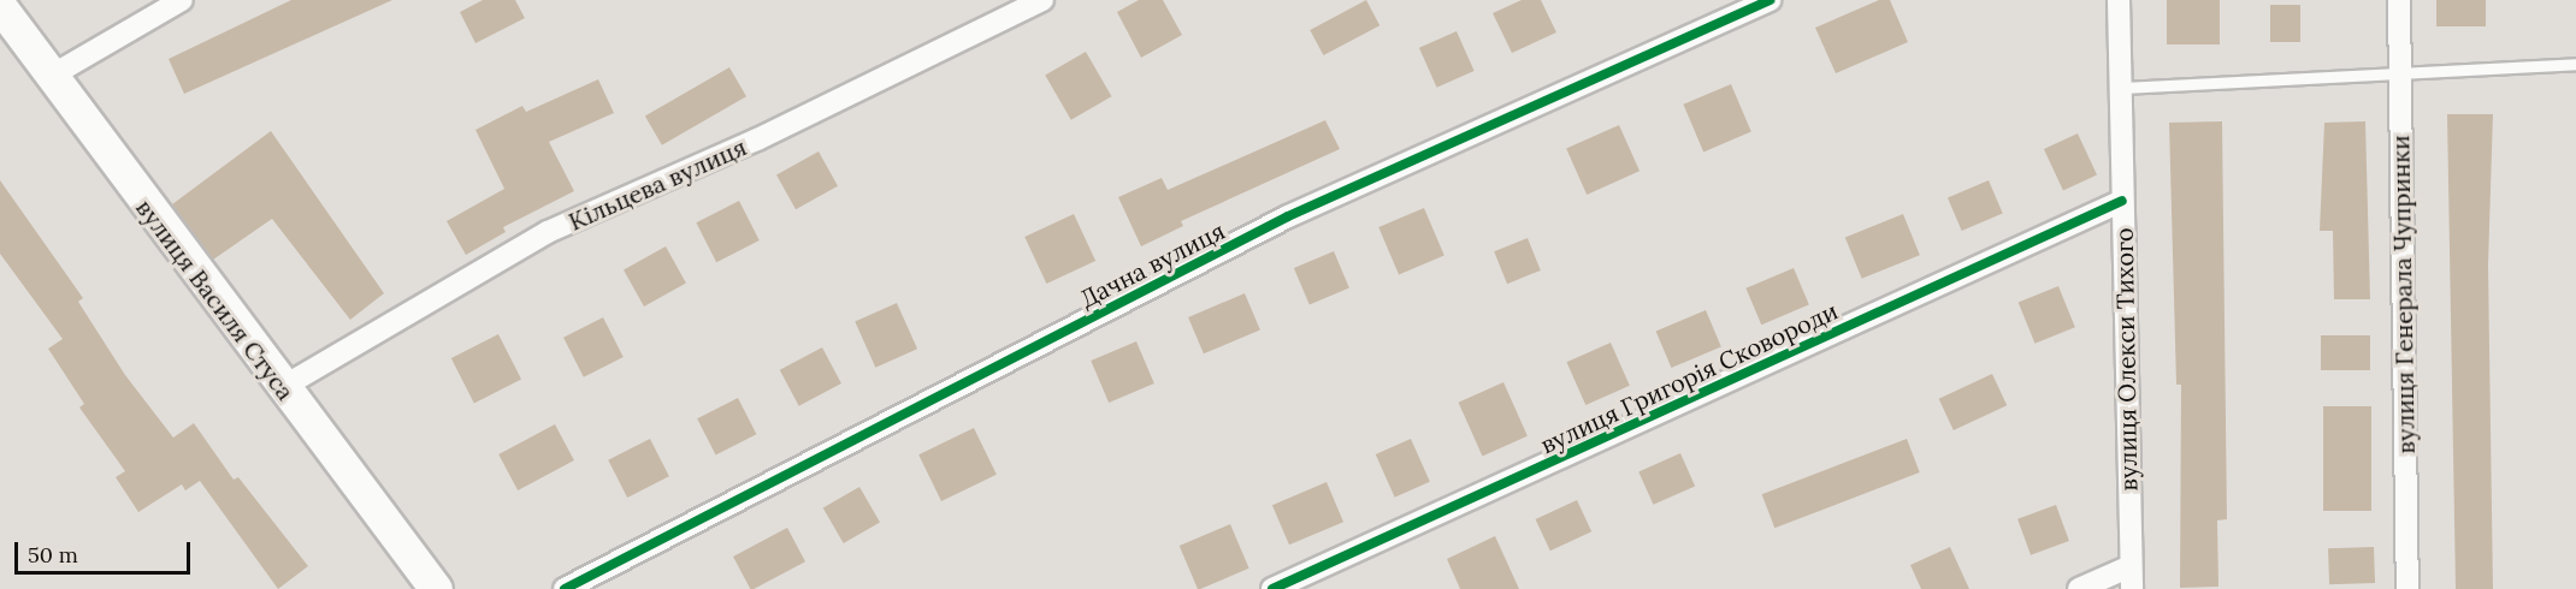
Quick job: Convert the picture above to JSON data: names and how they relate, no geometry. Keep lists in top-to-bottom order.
{
  "streets": {
    "street": [
      "Кільцева вулиця",
      "Дачна вулиця",
      "вулиця Генерала Чупринки",
      "вулиця Василя Стуса",
      "вулиця Олекси Тихого",
      "вулиця Григорія Сковороди"
    ]
  },
  "crossings": [
    ["Кільцева вулиця", "вулиця Василя Стуса"],
    ["вулиця Олекси Тихого", "вулиця Григорія Сковороди"]
  ],
  "scale_bar": "50 m"
}
